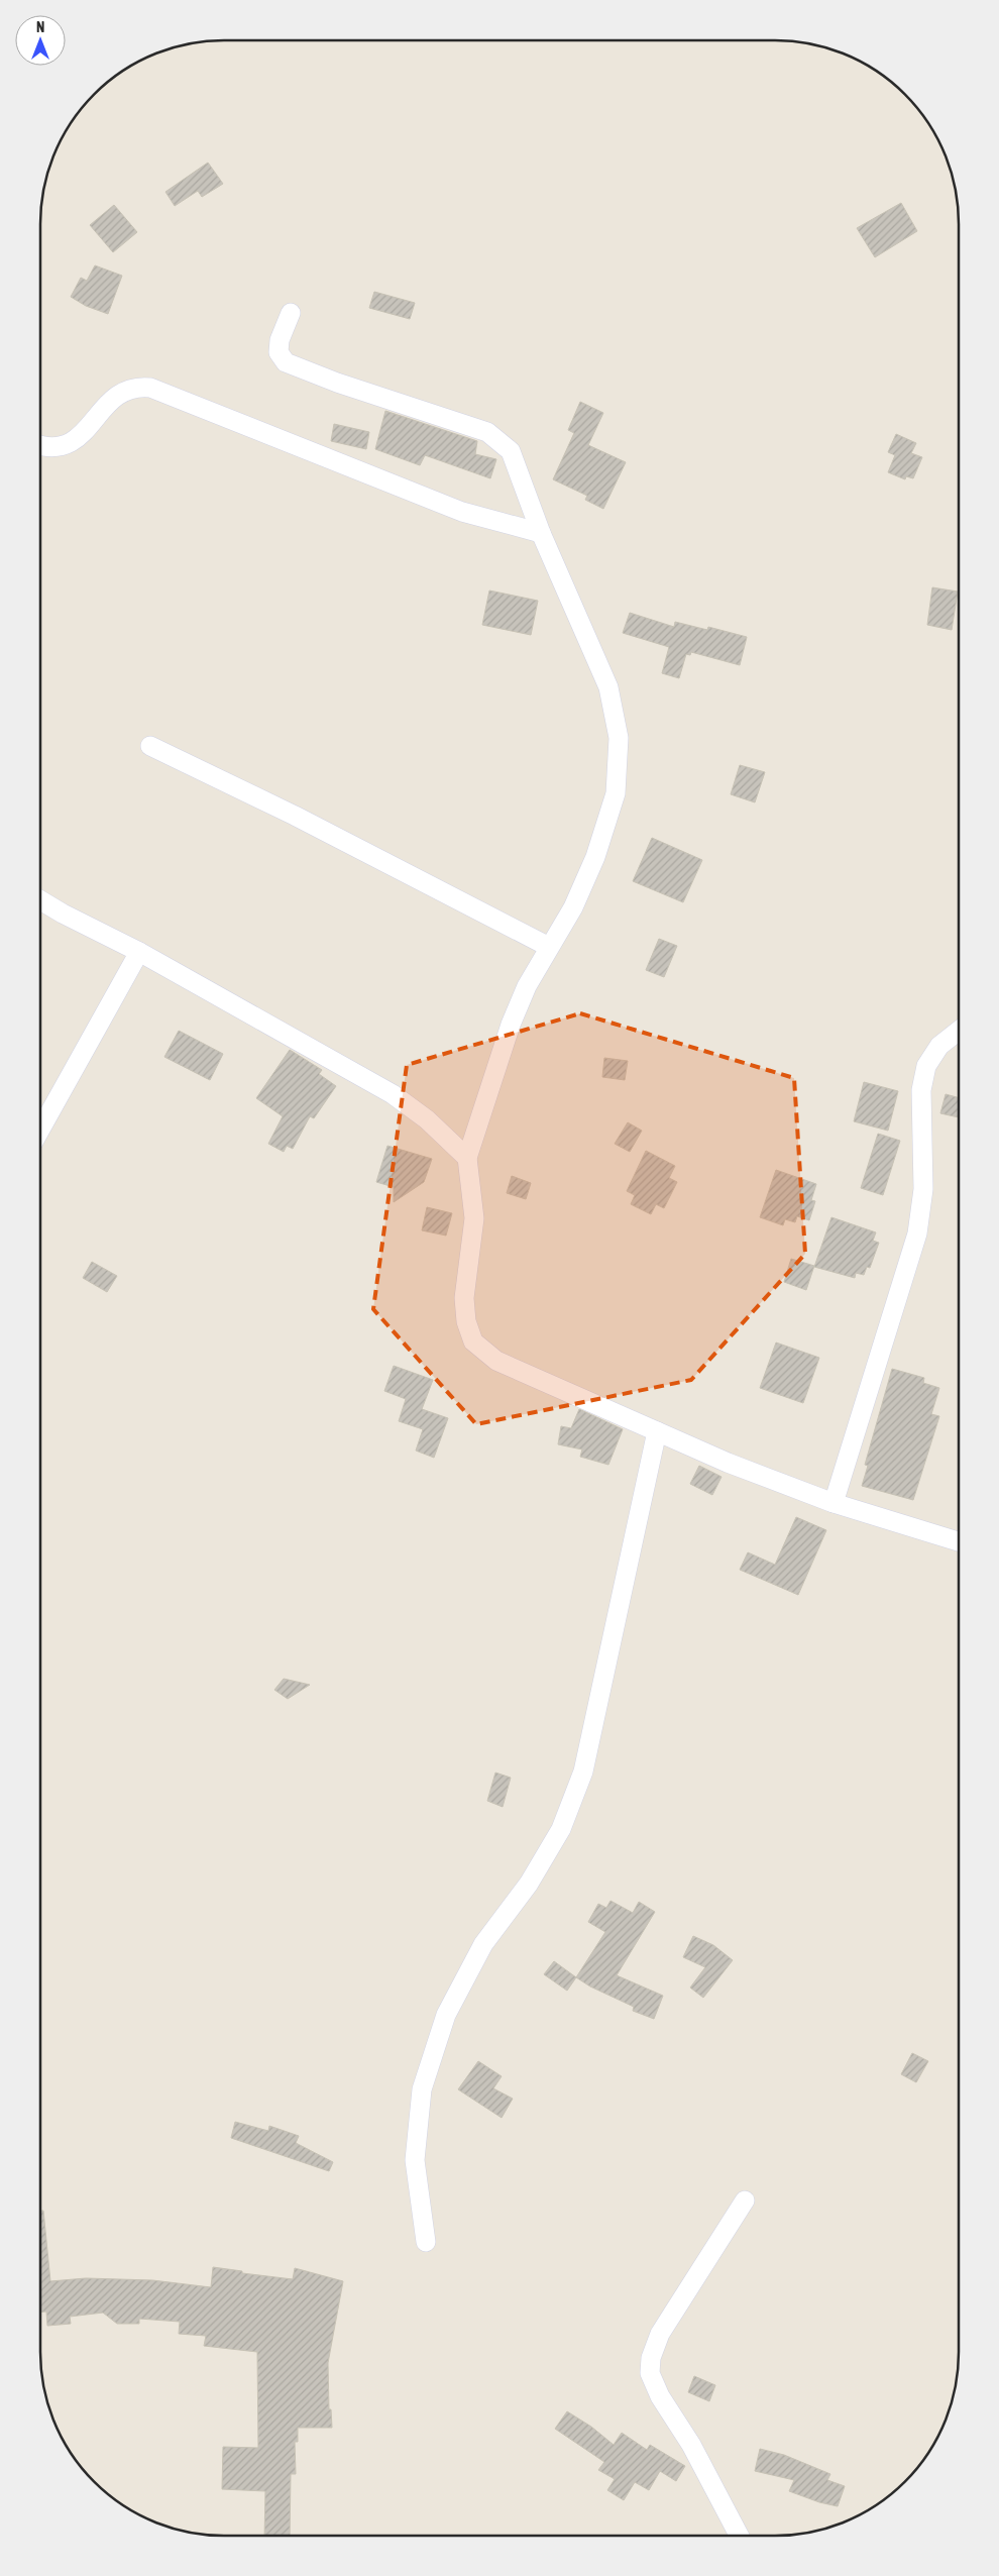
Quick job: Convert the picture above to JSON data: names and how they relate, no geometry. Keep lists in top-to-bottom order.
{
  "north": "top"
}
